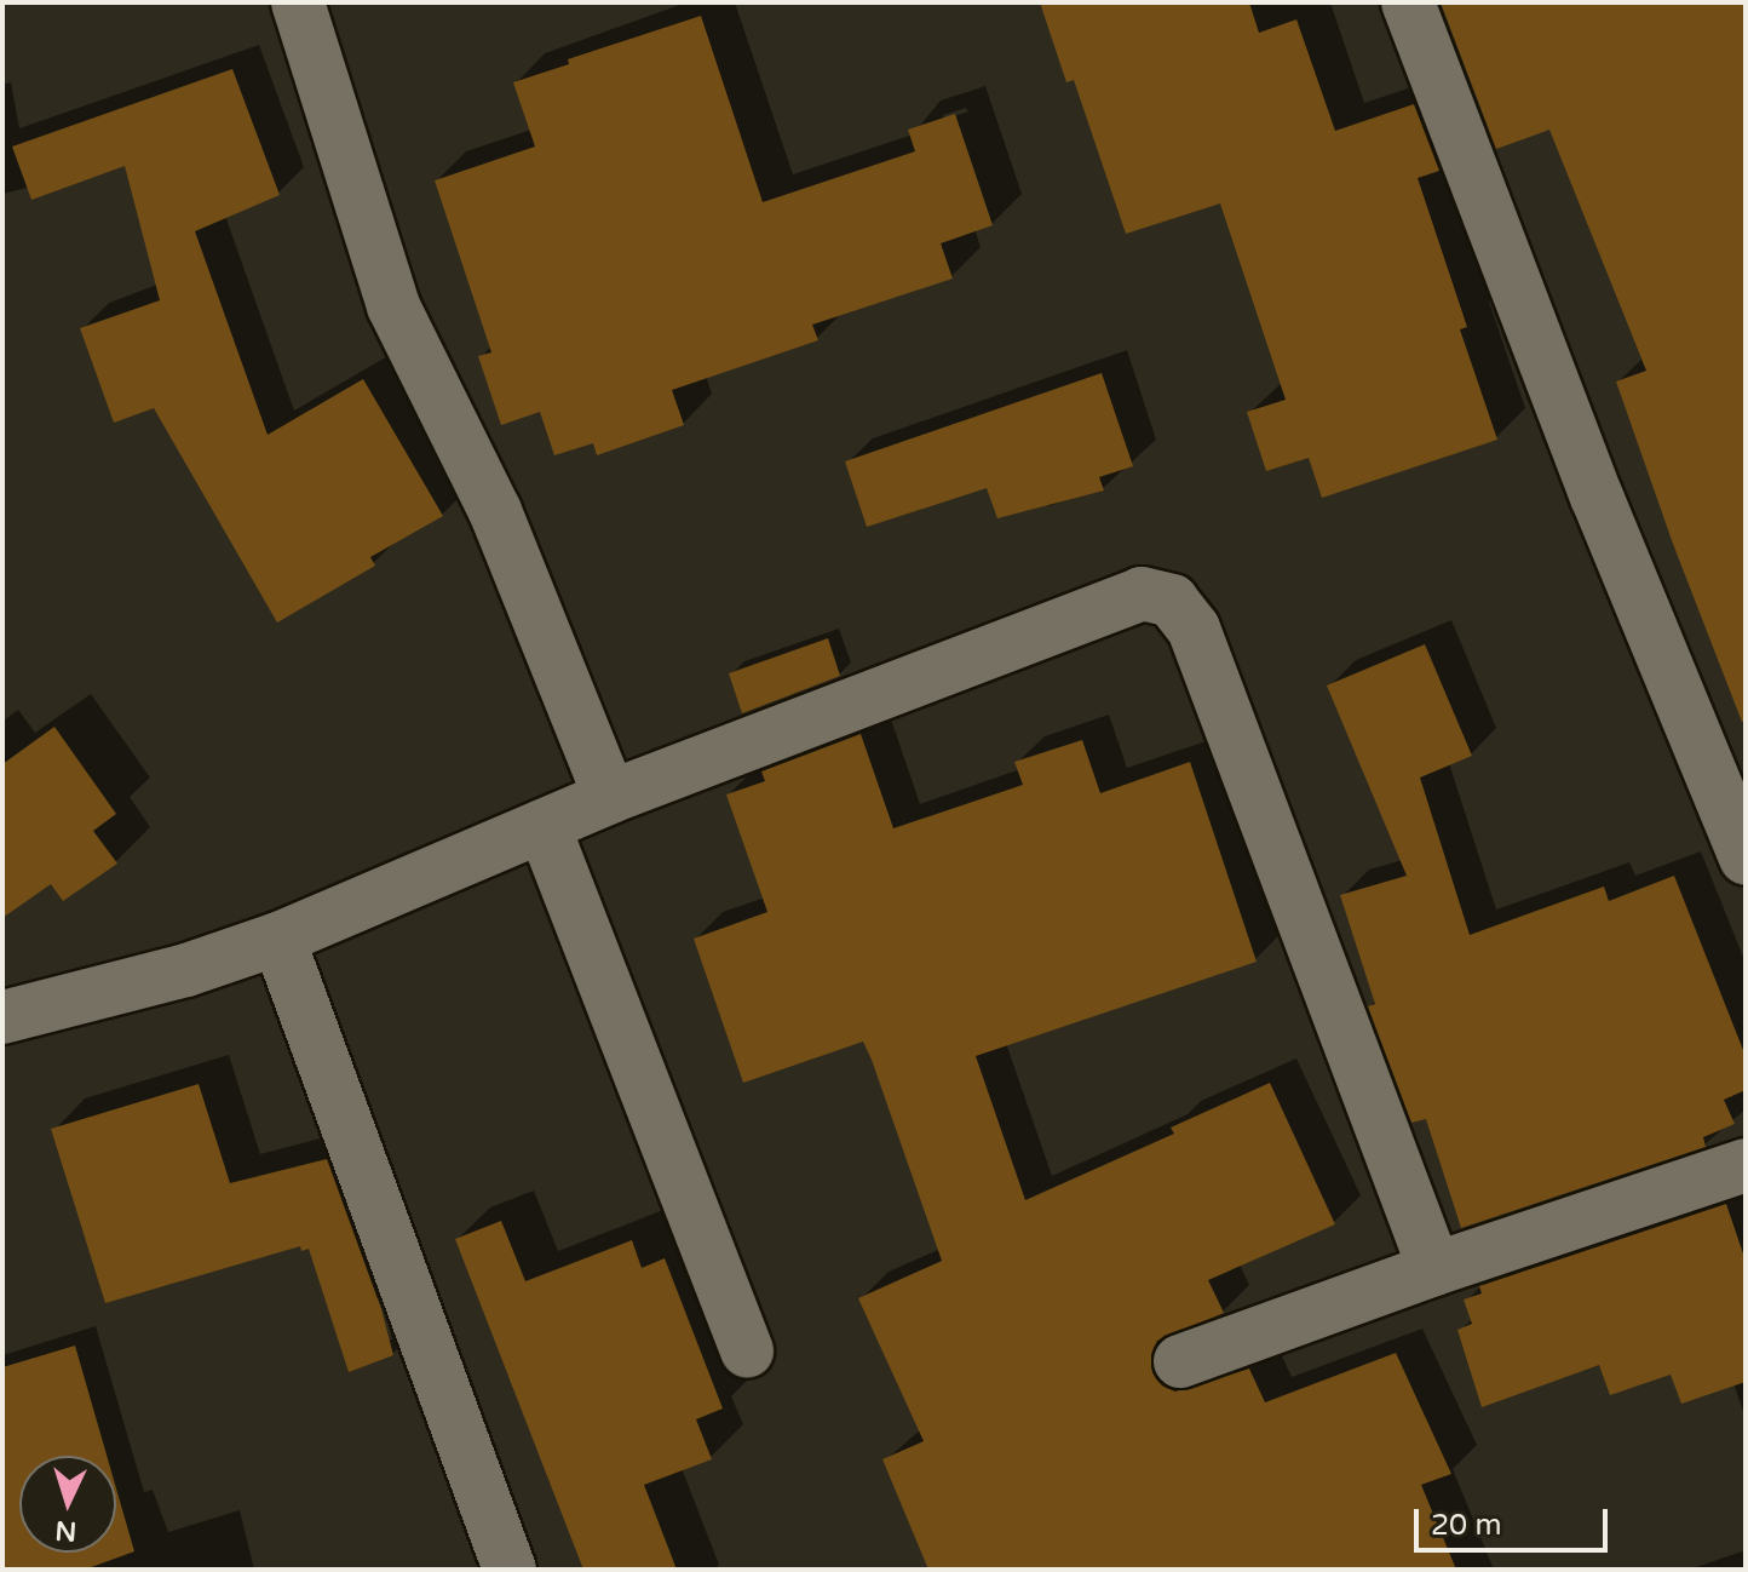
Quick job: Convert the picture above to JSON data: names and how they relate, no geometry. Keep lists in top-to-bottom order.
{
  "scale_bar": "20 m",
  "north": "bottom"
}
